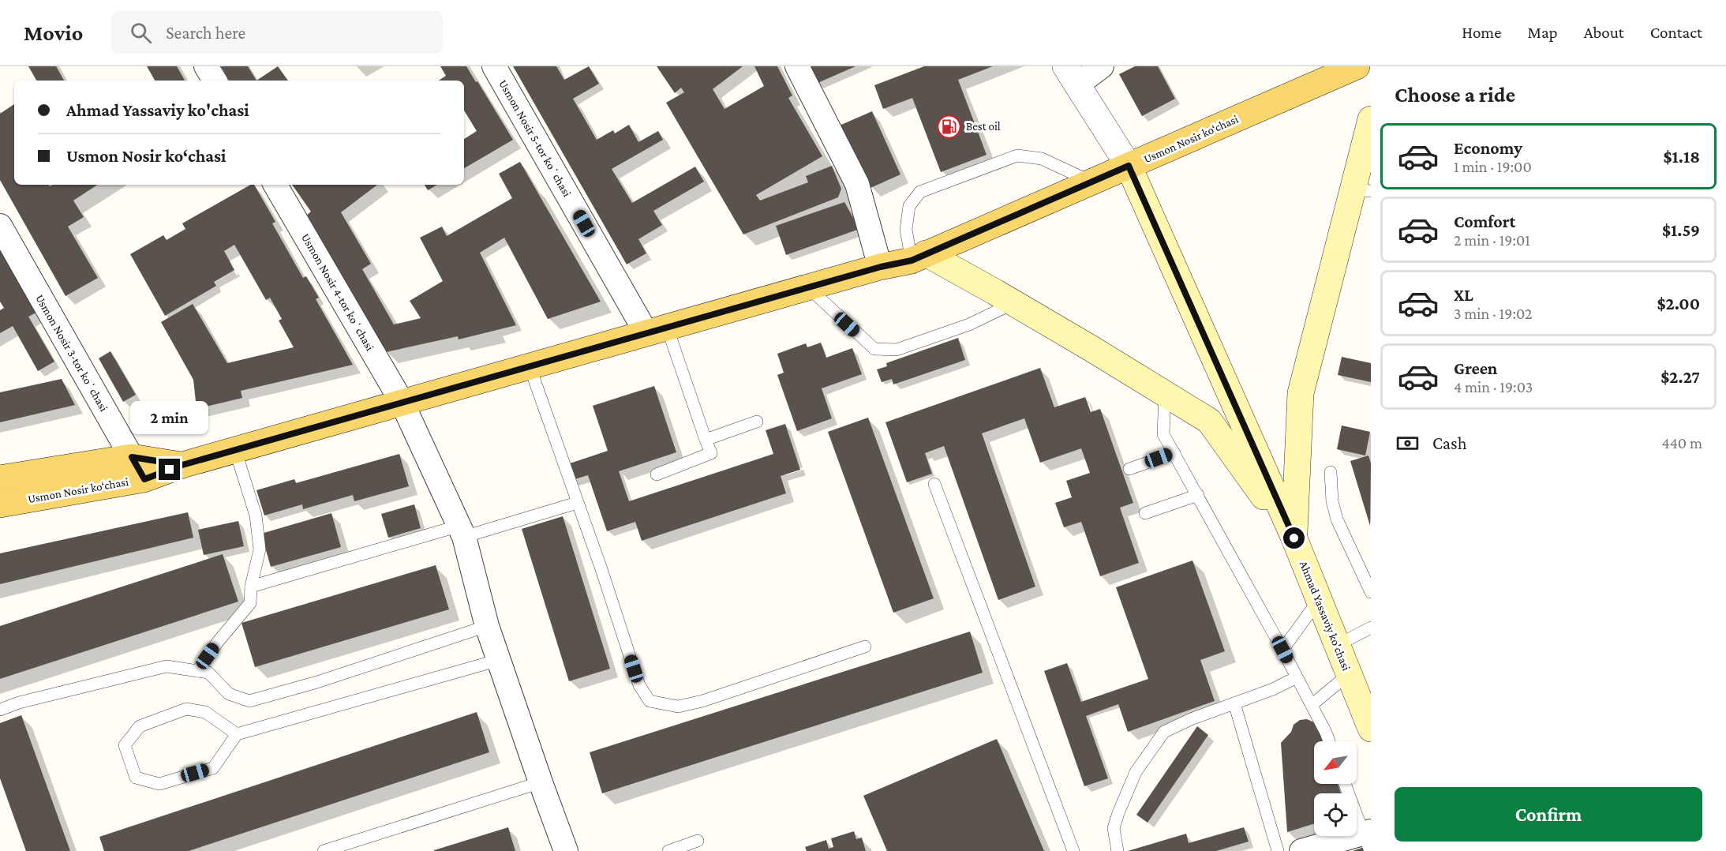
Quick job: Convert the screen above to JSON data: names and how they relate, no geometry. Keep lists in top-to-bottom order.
{
  "streets": {
    "main road": ["Usmon Nosir ko‘chasi", "Ahmad Yassaviy ko'chasi"],
    "street": ["Usmon Nosir 5-tor koʻchasi", "Usmon Nosir 4-tor koʻchasi", "Usmon Nosir 3-tor koʻchasi"]
  },
  "crossings": [
    ["Usmon Nosir 5-tor koʻchasi", "Usmon Nosir ko‘chasi"],
    ["Usmon Nosir ko‘chasi", "Usmon Nosir 4-tor koʻchasi"],
    ["Usmon Nosir ko‘chasi", "Usmon Nosir 3-tor koʻchasi"],
    ["Usmon Nosir ko‘chasi", "Ahmad Yassaviy ko'chasi"]
  ],
  "places": {
    "fuel station": ["Best oil"]
  },
  "north": "bottom left",
  "page": {
    "header": "Movio",
    "search": "Search here",
    "nav": [
      "Home",
      "Map",
      "About",
      "Contact"
    ],
    "heading": "Choose a ride",
    "banner": ["Ahmad Yassaviy ko'chasi", "Usmon Nosir ko‘chasi"],
    "list": [
      {
        "name": "Economy",
        "note": "1 min · 19:00",
        "value": "$1.18"
      },
      {
        "name": "Comfort",
        "note": "2 min · 19:01",
        "value": "$1.59"
      },
      {
        "name": "XL",
        "note": "3 min · 19:02",
        "value": "$2.00"
      },
      {
        "name": "Green",
        "note": "4 min · 19:03",
        "value": "$2.27"
      }
    ],
    "bubble": "2 min",
    "pay": ["Cash", "440 m"],
    "buttons": "Confirm"
  }
}
